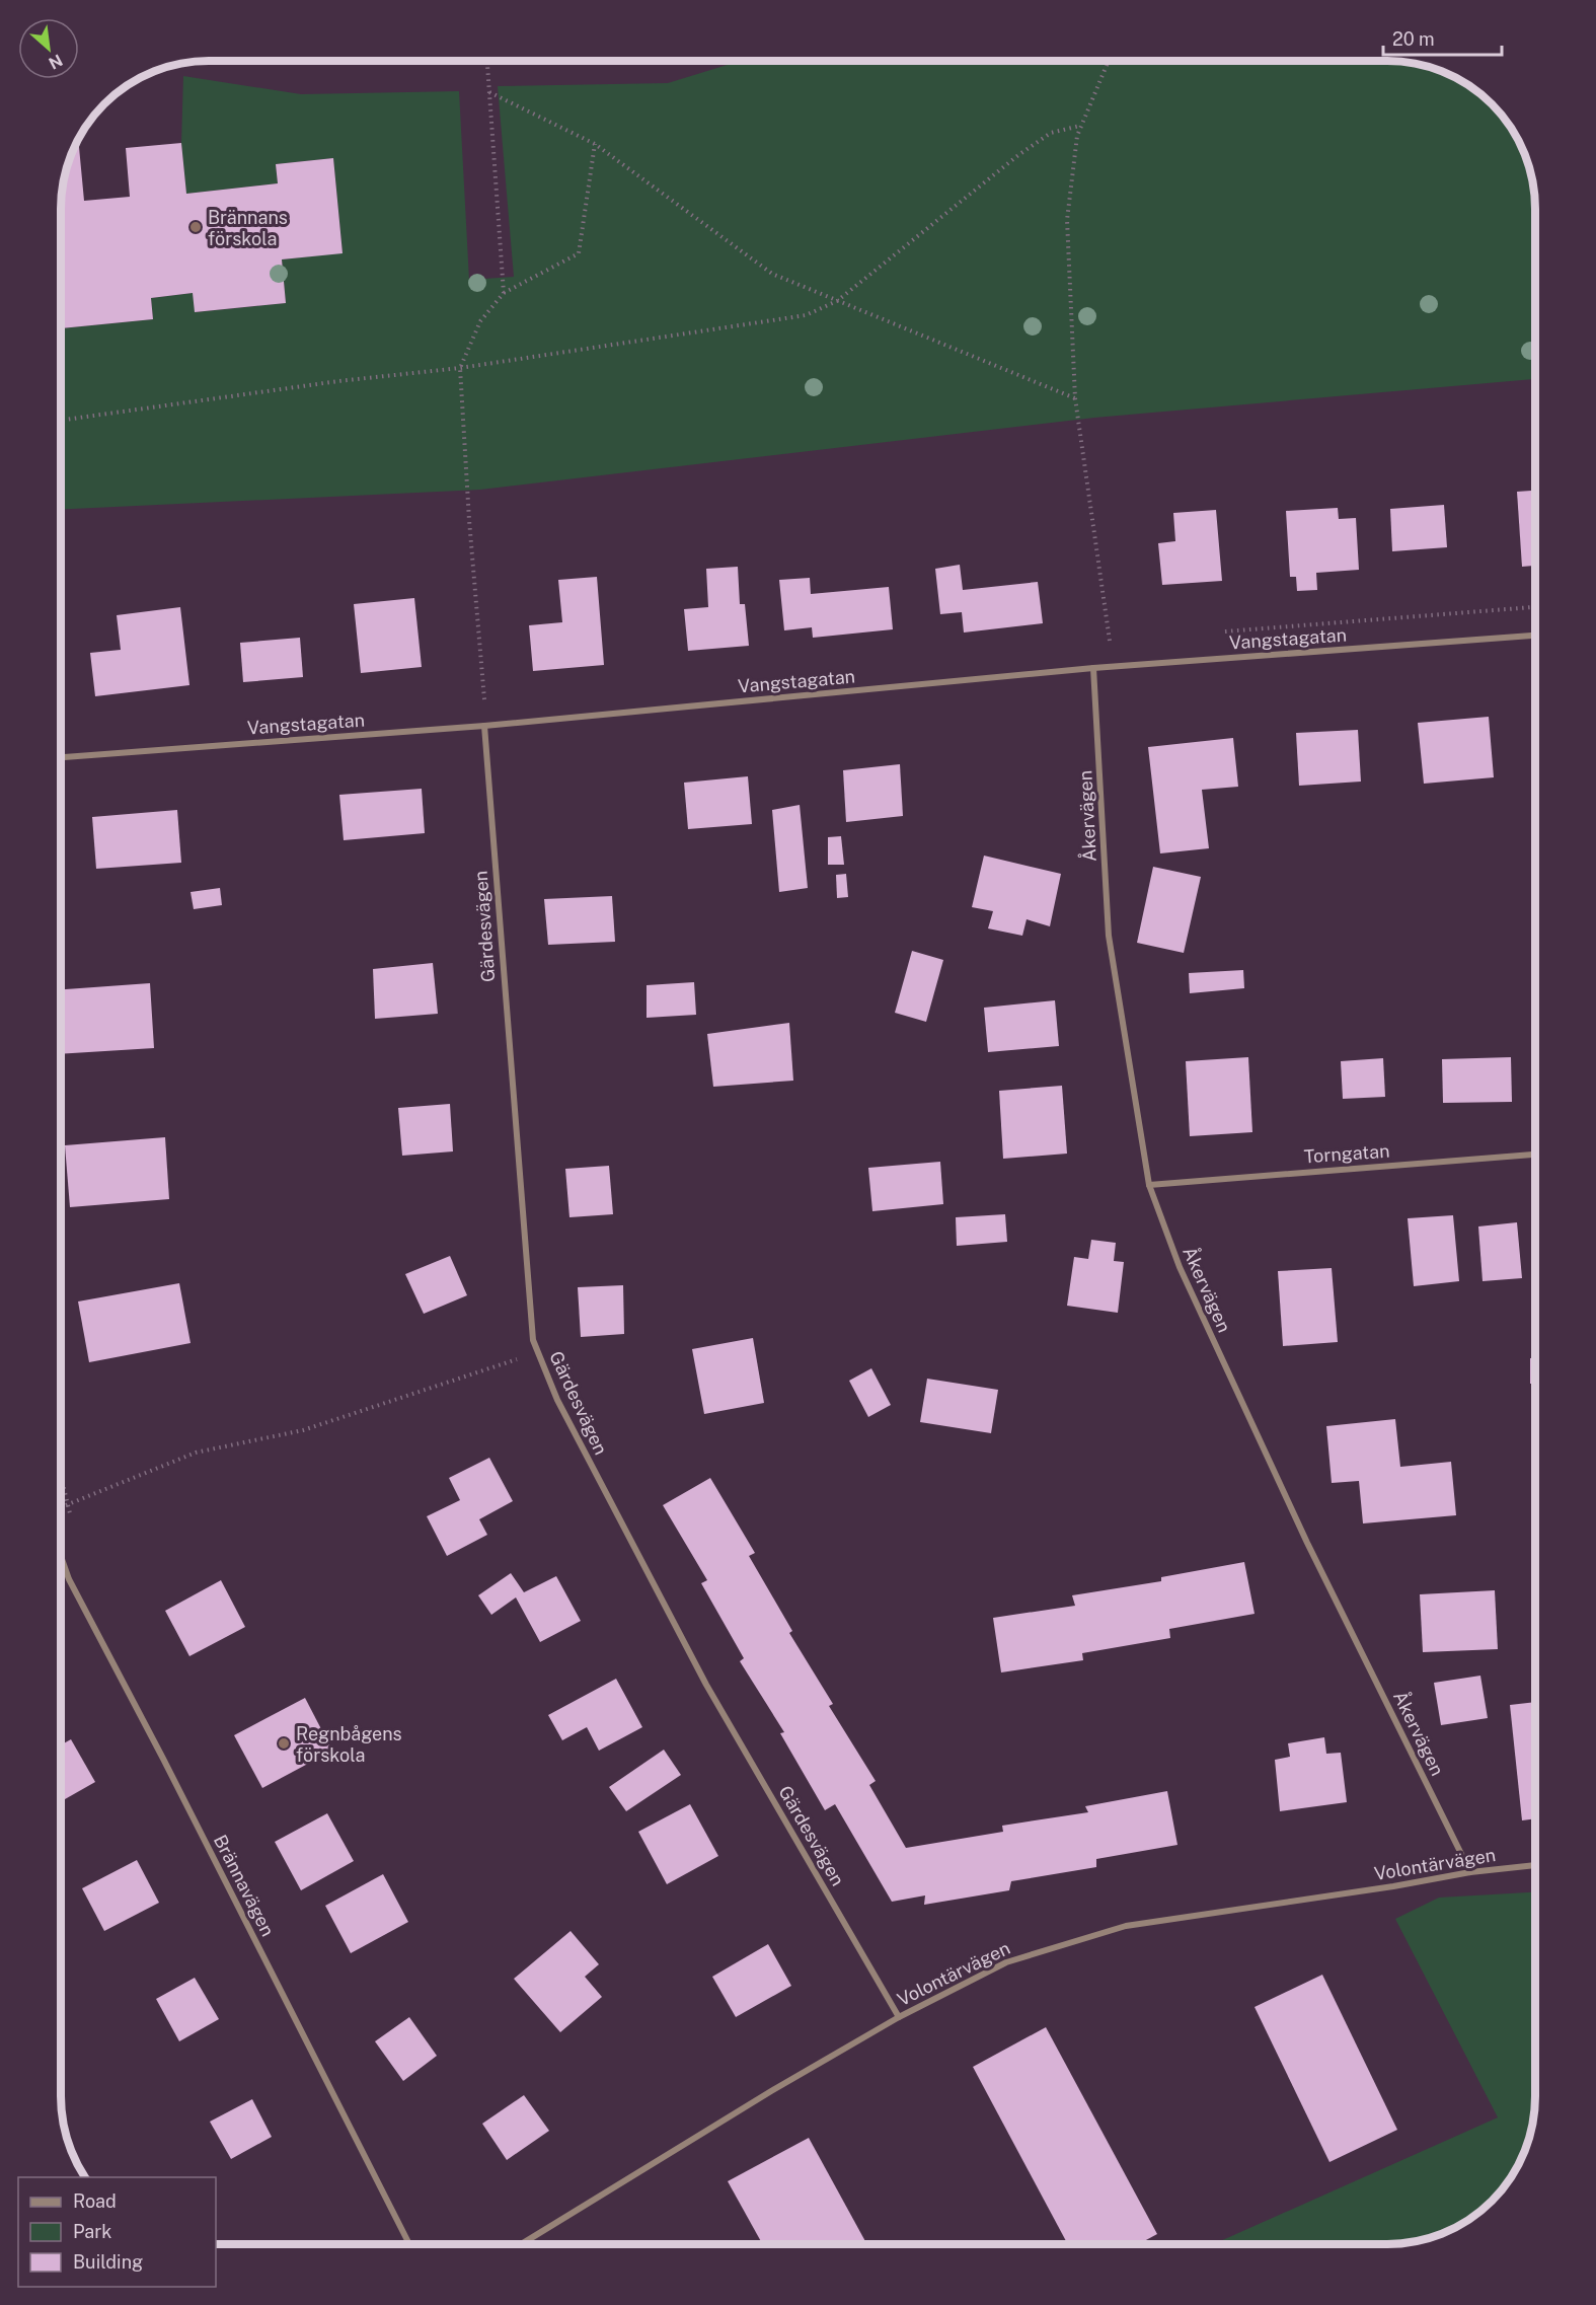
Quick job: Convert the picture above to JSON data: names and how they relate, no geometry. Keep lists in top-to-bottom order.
{
  "streets": {
    "street": [
      "Vangstagatan",
      "Åkervägen",
      "Gärdesvägen",
      "Torngatan",
      "Volontärvägen",
      "Brännavägen"
    ]
  },
  "crossings": [
    ["Vangstagatan", "Åkervägen"],
    ["Vangstagatan", "Gärdesvägen"],
    ["Åkervägen", "Torngatan"],
    ["Åkervägen", "Volontärvägen"],
    ["Gärdesvägen", "Volontärvägen"]
  ],
  "places": ["Brännans förskola", "Regnbågens förskola"],
  "legend": ["Road", "Park", "Building"],
  "scale_bar": "20 m",
  "north": "bottom right"
}
